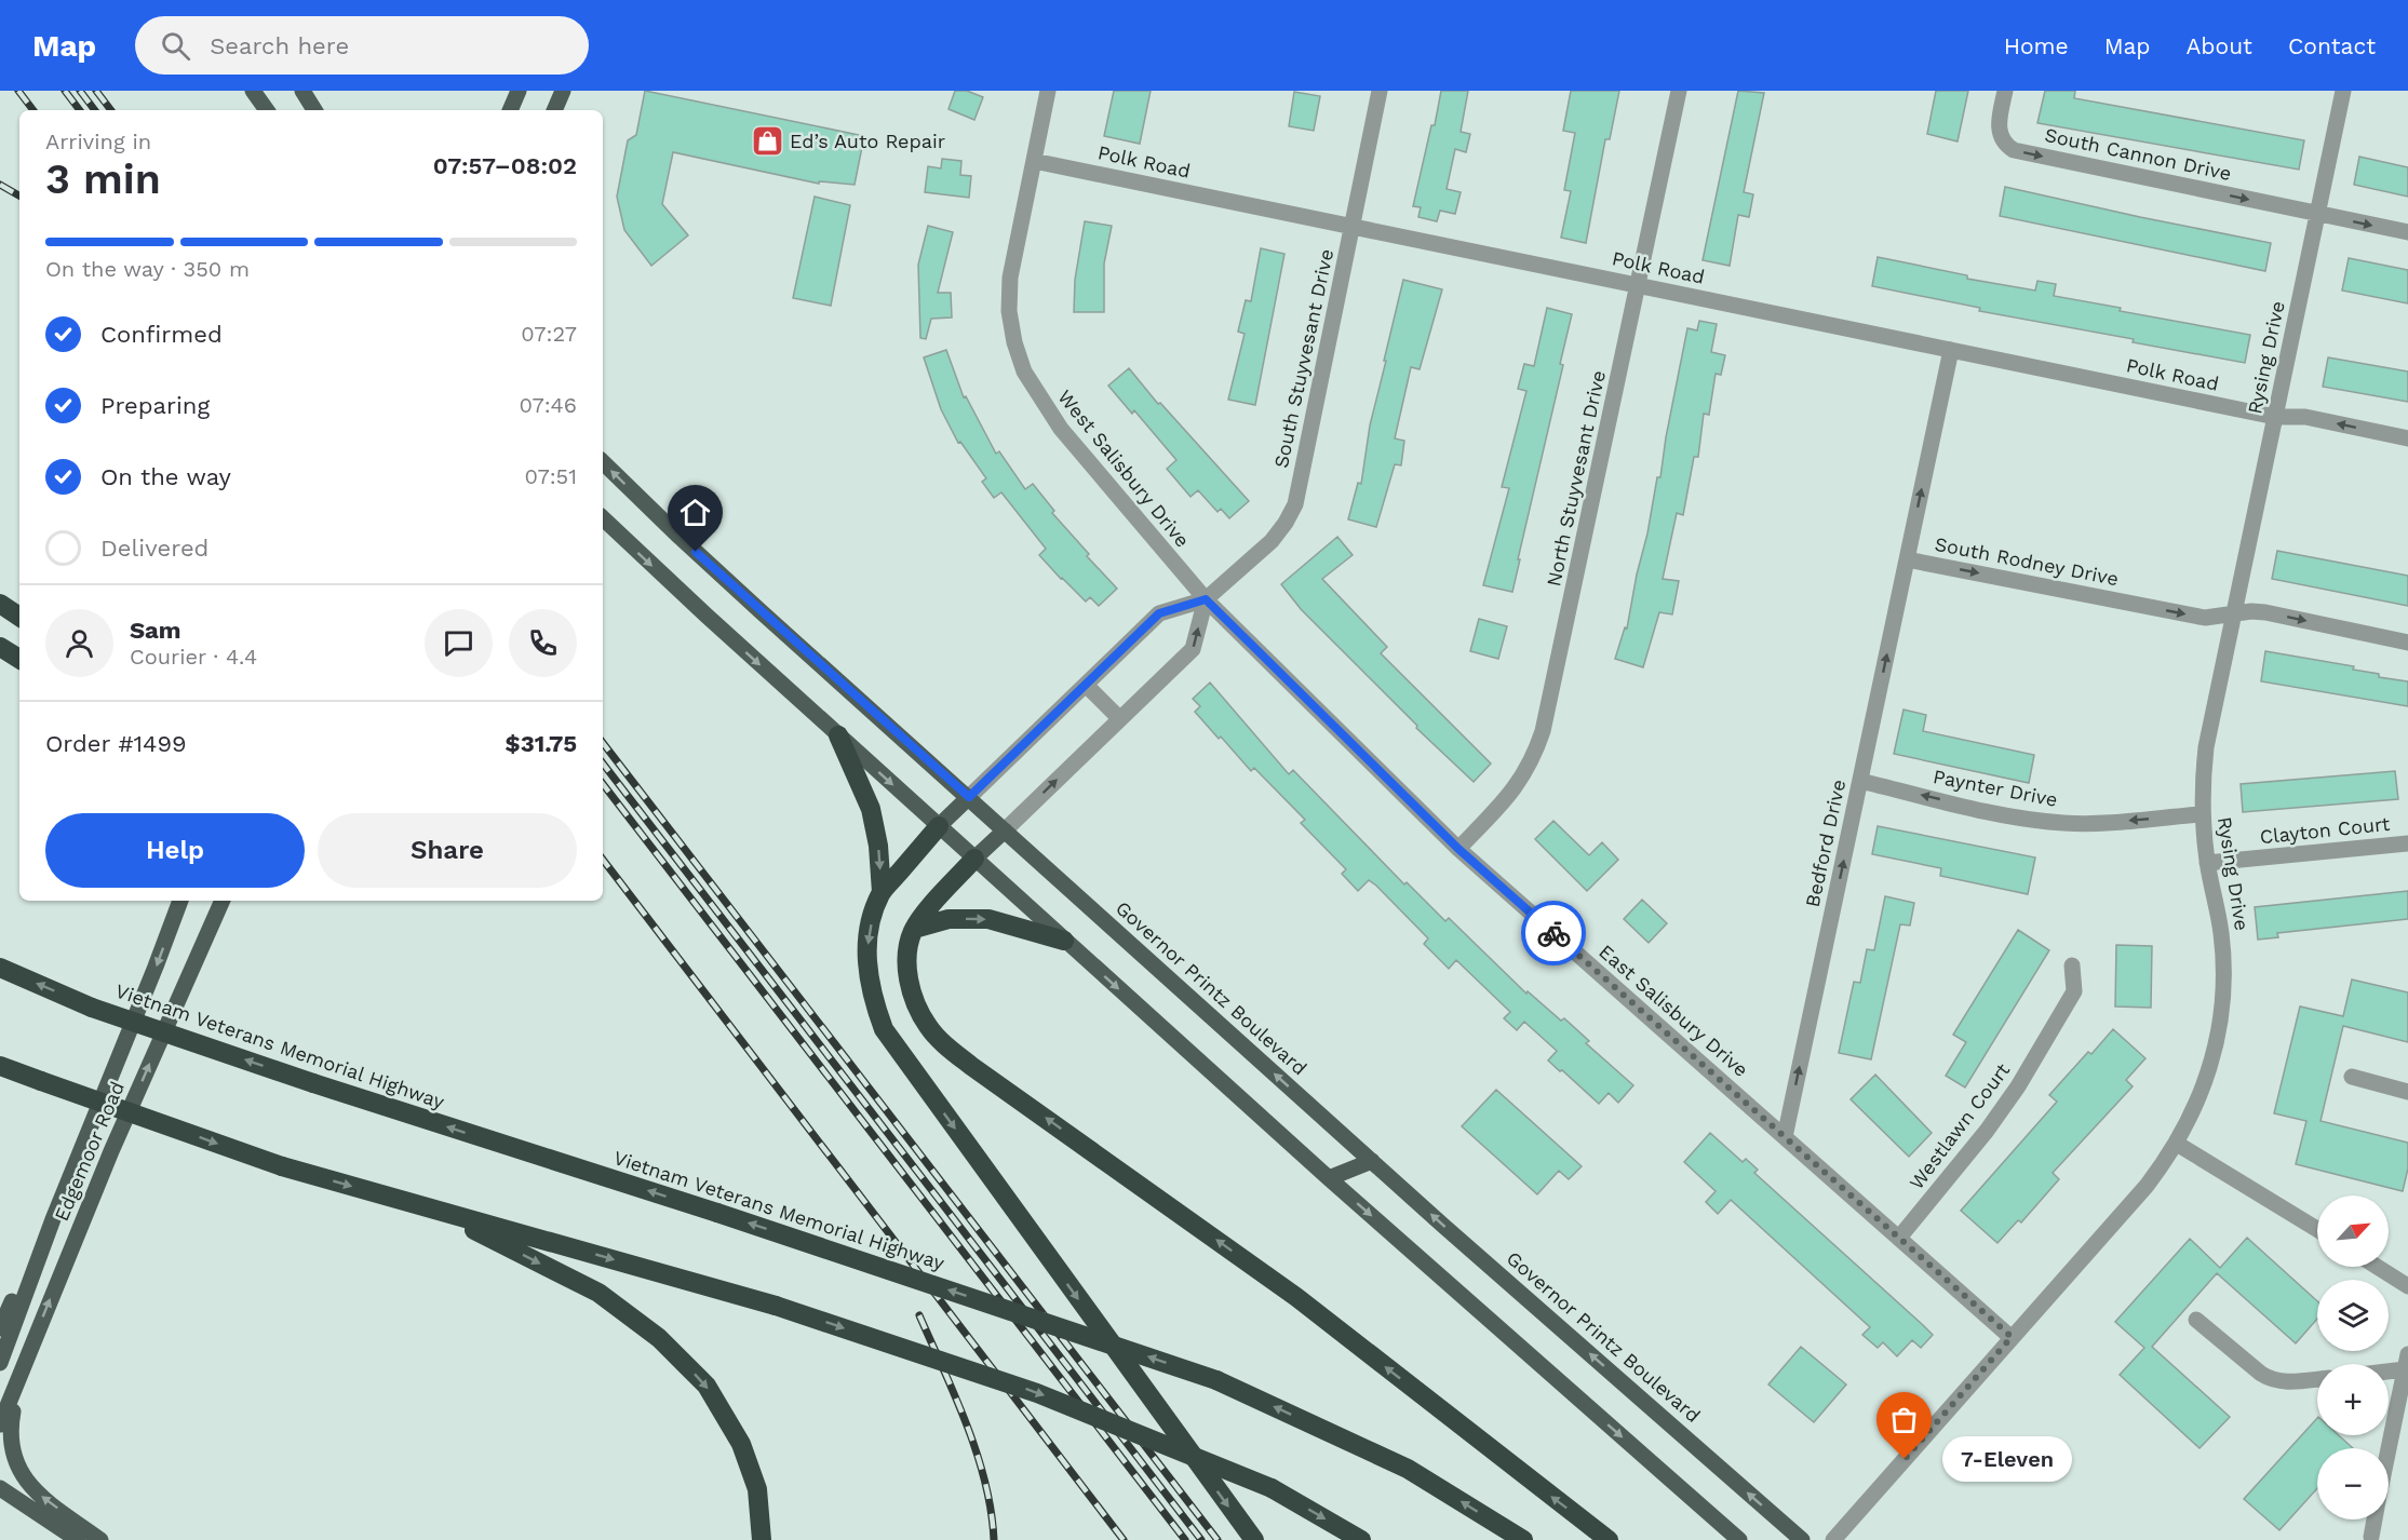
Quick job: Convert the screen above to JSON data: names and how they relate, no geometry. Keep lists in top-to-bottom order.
{
  "streets": {
    "highway": ["Vietnam Veterans Memorial Highway"],
    "main road": ["South Stuyvesant Drive", "Governor Printz Boulevard", "Edgemoor Road"],
    "street": [
      "South Cannon Drive",
      "Polk Road",
      "Rysing Drive",
      "West Salisbury Drive",
      "North Stuyvesant Drive",
      "South Rodney Drive",
      "Paynter Drive",
      "Clayton Court",
      "Bedford Drive",
      "East Salisbury Drive",
      "Westlawn Court"
    ]
  },
  "crossings": [
    ["South Cannon Drive", "Rysing Drive"],
    ["Polk Road", "Rysing Drive"],
    ["Polk Road", "South Stuyvesant Drive"],
    ["Polk Road", "West Salisbury Drive"],
    ["Polk Road", "North Stuyvesant Drive"],
    ["Polk Road", "South Rodney Drive"],
    ["Rysing Drive", "South Rodney Drive"],
    ["Rysing Drive", "Paynter Drive"],
    ["Rysing Drive", "Clayton Court"],
    ["Rysing Drive", "East Salisbury Drive"],
    ["South Stuyvesant Drive", "West Salisbury Drive"],
    ["South Stuyvesant Drive", "Governor Printz Boulevard"],
    ["South Stuyvesant Drive", "East Salisbury Drive"],
    ["West Salisbury Drive", "East Salisbury Drive"],
    ["North Stuyvesant Drive", "East Salisbury Drive"],
    ["South Rodney Drive", "Bedford Drive"],
    ["Paynter Drive", "Bedford Drive"],
    ["Bedford Drive", "East Salisbury Drive"],
    ["East Salisbury Drive", "Westlawn Court"]
  ],
  "one_way": ["South Cannon Drive", "Paynter Drive", "Bedford Drive"],
  "places": {
    "shop": ["Ed’s Auto Repair"],
    "other": ["7-Eleven"]
  },
  "north": "top right",
  "page": {
    "header": "Map",
    "search": "Search here",
    "nav": [
      "Home",
      "Map",
      "About",
      "Contact"
    ],
    "heading": ["3 min", "Arriving in", "07:57–08:02"],
    "panel": [
      "Sam",
      "Courier · 4.4",
      "Order #1499",
      "$31.75"
    ],
    "bar": "On the way · 350 m",
    "list": [
      ["Confirmed", "07:27"],
      ["Preparing", "07:46"],
      ["On the way", "07:51"],
      "Delivered"
    ],
    "buttons": ["Help", "Share"],
    "map_buttons": ["+", "−"],
    "bubble": "7-Eleven"
  }
}
